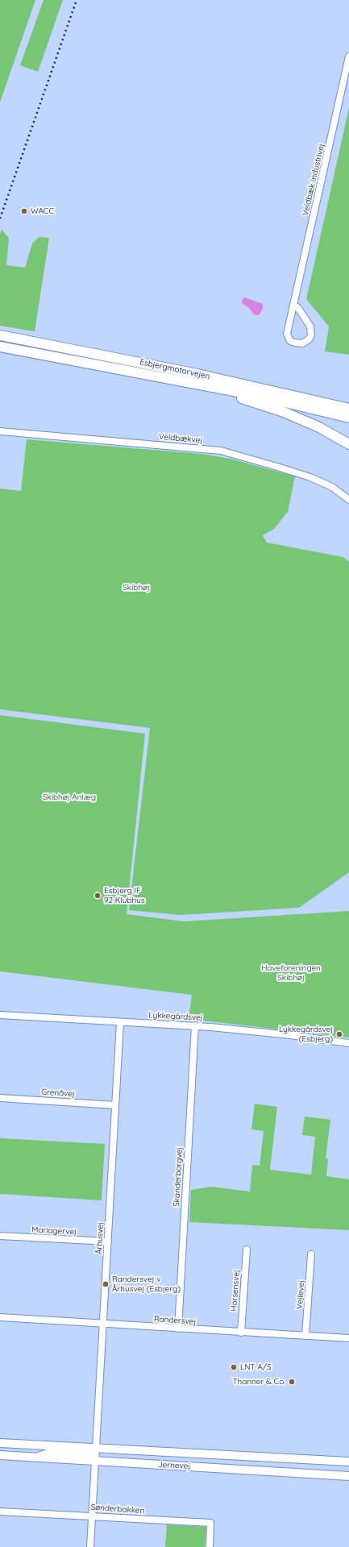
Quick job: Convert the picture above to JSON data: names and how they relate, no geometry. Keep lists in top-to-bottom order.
{
  "streets": {
    "highway": ["Esbjergmotorvejen"],
    "main road": ["Jernevej"],
    "street": [
      "Veldbæk Industrivej",
      "Veldbækvej",
      "Lykkegårdsvej",
      "Grenåvej",
      "Skanderborgvej",
      "Mariagervej",
      "Århusvej",
      "Horsensvej",
      "Vejlevej",
      "Randersvej",
      "Sønderbakken"
    ]
  },
  "crossings": [
    ["Lykkegårdsvej", "Skanderborgvej"],
    ["Lykkegårdsvej", "Århusvej"],
    ["Grenåvej", "Århusvej"],
    ["Skanderborgvej", "Randersvej"],
    ["Mariagervej", "Århusvej"],
    ["Århusvej", "Randersvej"],
    ["Århusvej", "Jernevej"],
    ["Århusvej", "Sønderbakken"],
    ["Horsensvej", "Randersvej"],
    ["Vejlevej", "Randersvej"]
  ],
  "parks": ["Skibhøj", "Skibhøj Anlæg", "Haveforeningen Skibhøj"],
  "places": [
    "WACC",
    "Esbjerg IF 92 Klubhus",
    "Lykkegårdsvej (Esbjerg)",
    "Randersvej v Århusvej (Esbjerg)",
    "LNT A/S",
    "Thanner & Co."
  ]
}
